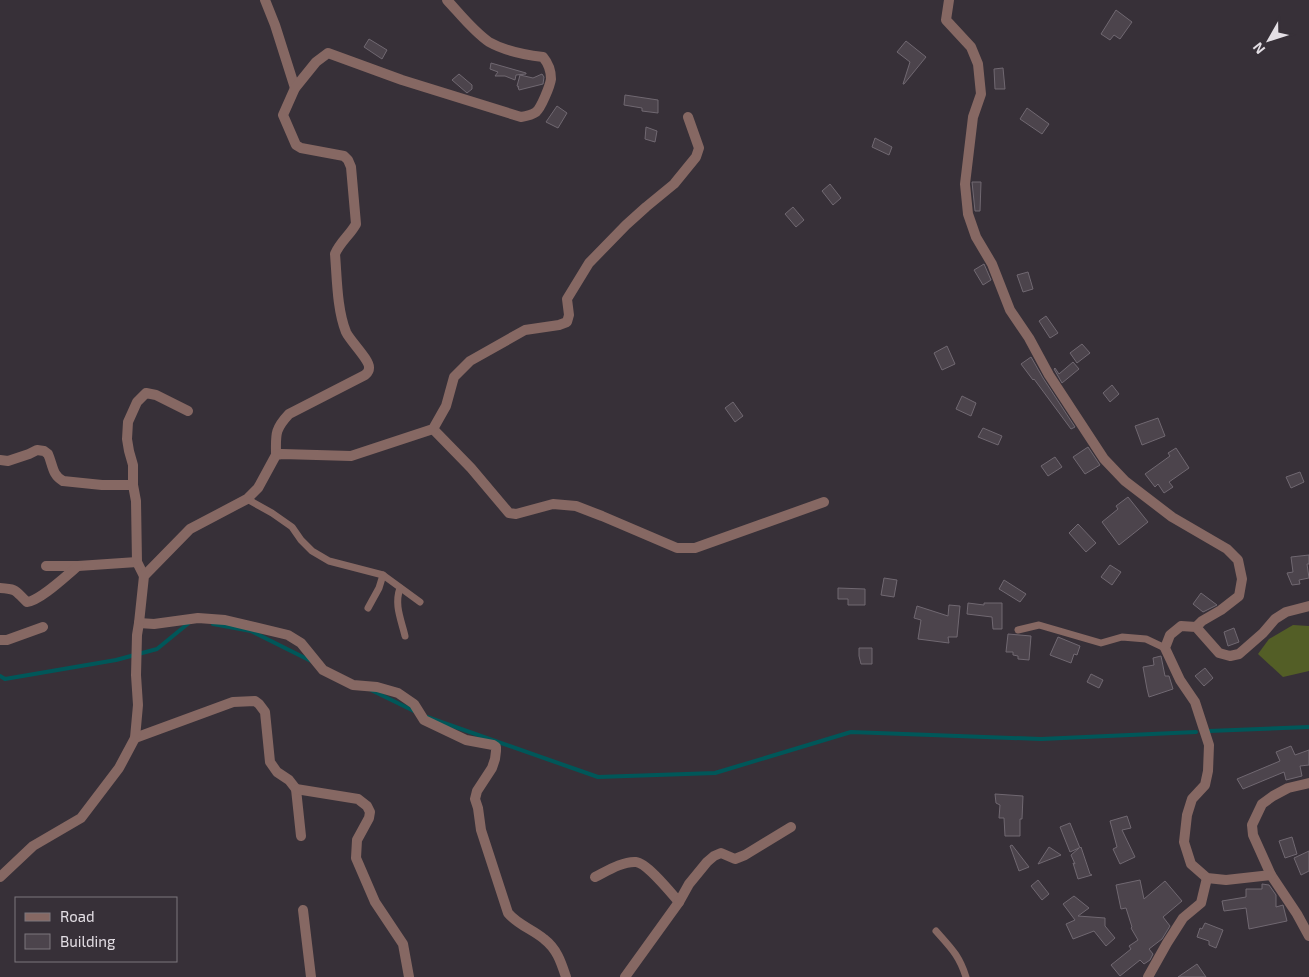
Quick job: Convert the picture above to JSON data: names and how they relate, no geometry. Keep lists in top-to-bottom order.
{
  "legend": ["Road", "Building"],
  "north": "bottom left"
}
